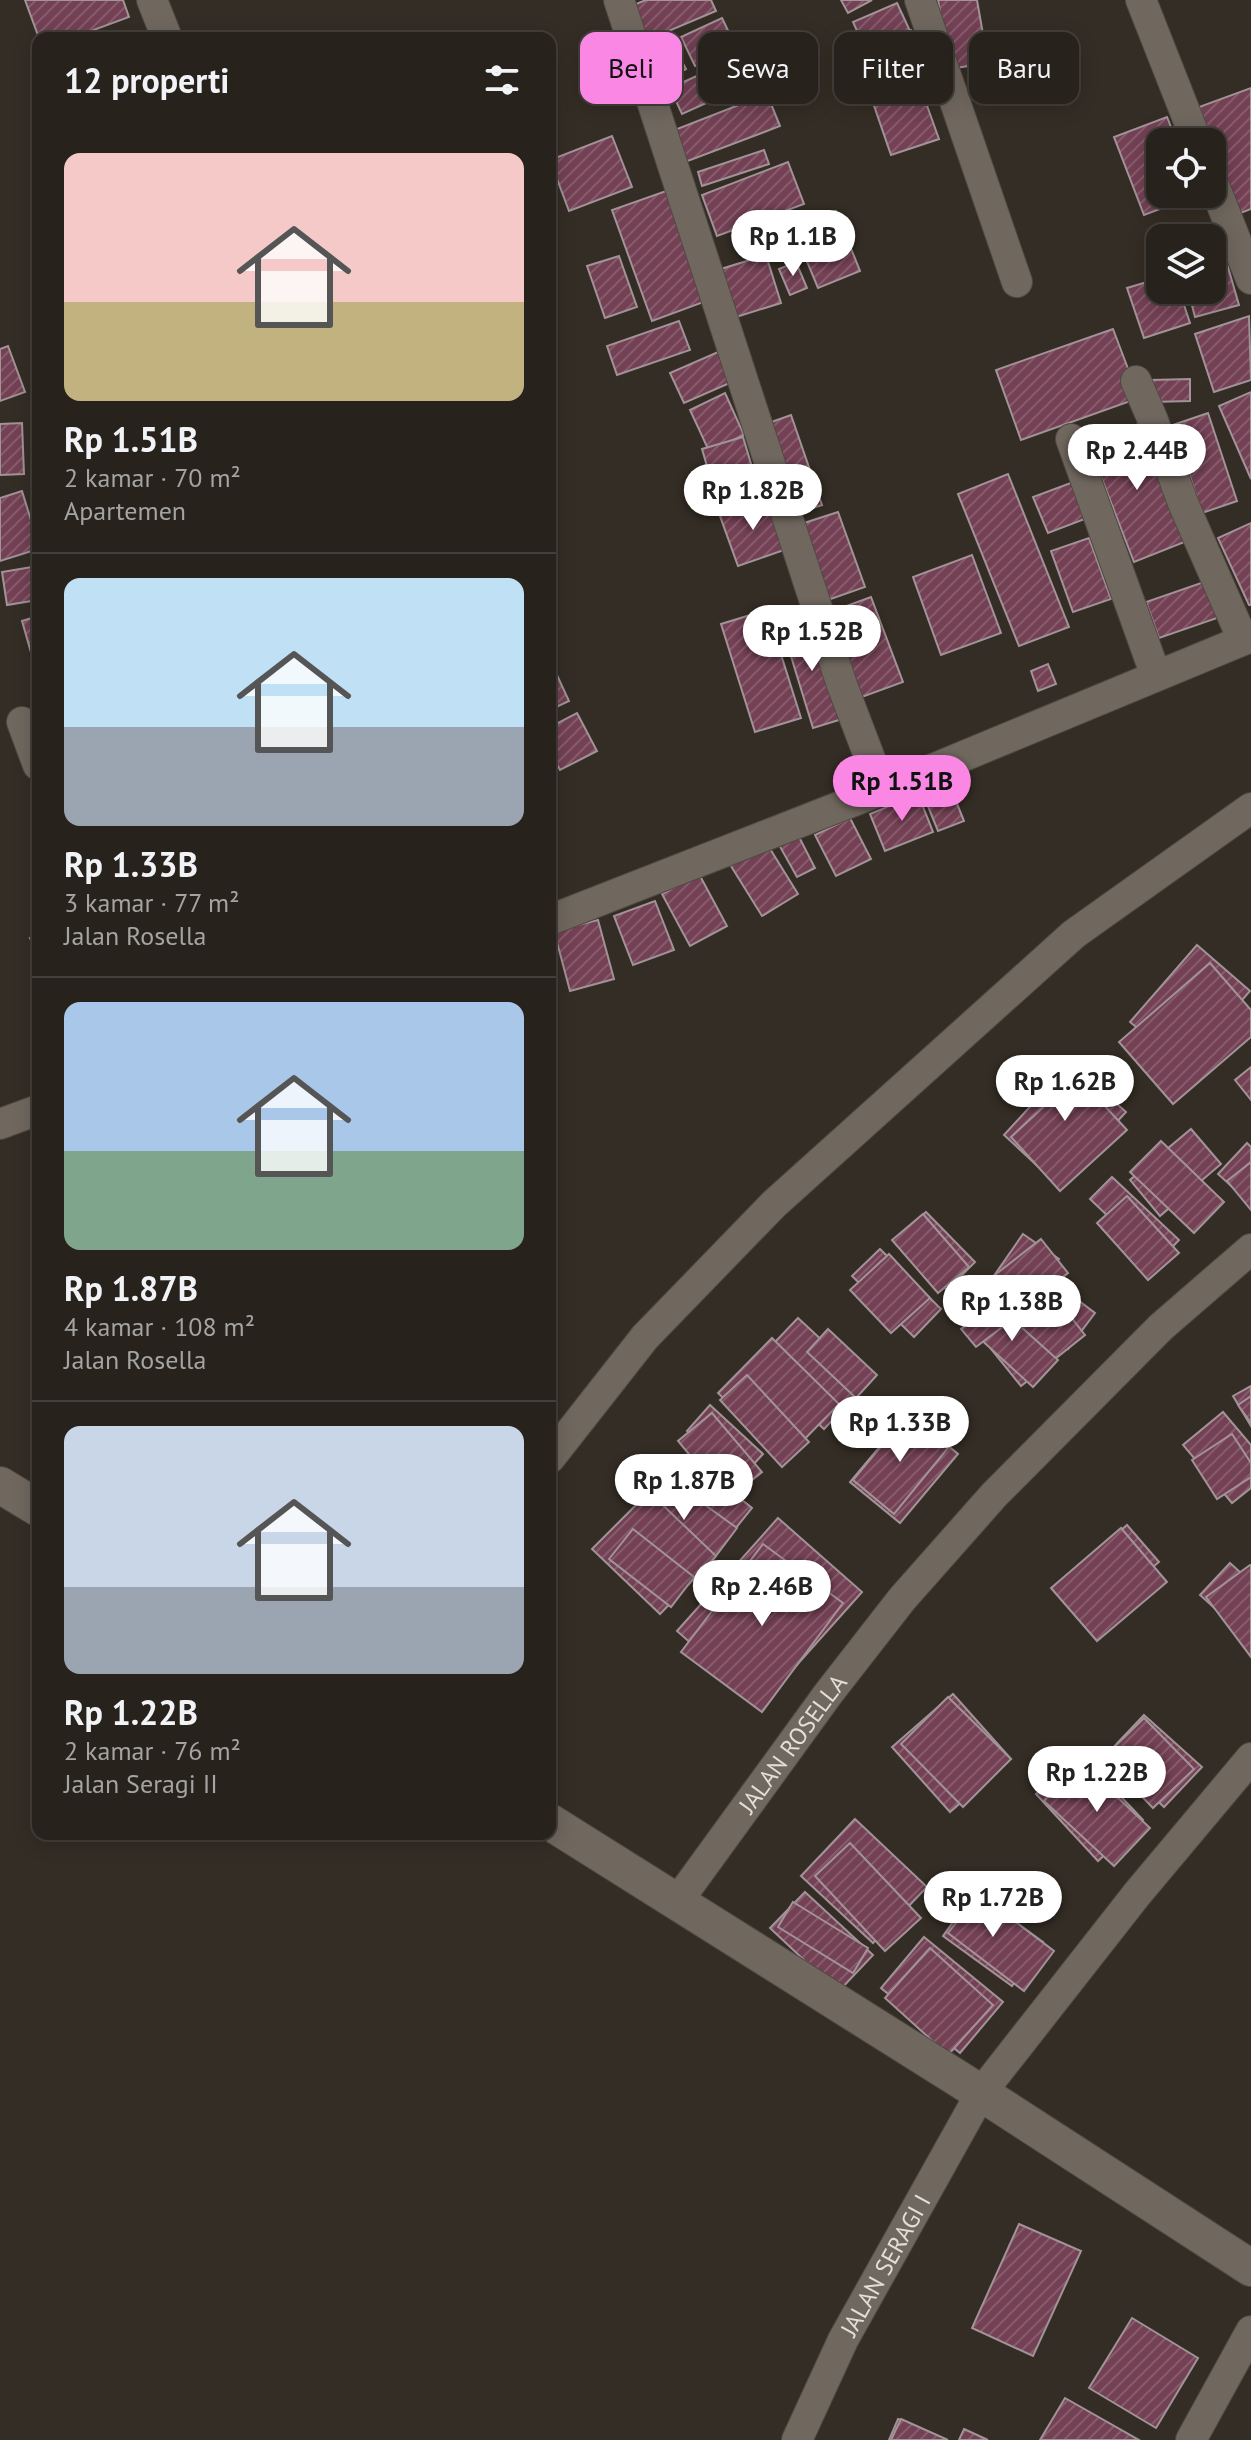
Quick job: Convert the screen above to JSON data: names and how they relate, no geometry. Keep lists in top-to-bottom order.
{
  "streets": {
    "street": ["JALAN ROSELLA", "JALAN SERAGI I"]
  },
  "page": {
    "chip": [
      "Beli",
      "Sewa",
      "Filter",
      "Baru"
    ],
    "heading": "12 properti",
    "list": [
      {
        "name": "Rp 1.51B",
        "note": "2 kamar · 70 m² · Apartemen"
      },
      {
        "name": "Rp 1.33B",
        "note": "3 kamar · 77 m² · Jalan Rosella"
      },
      {
        "name": "Rp 1.87B",
        "note": "4 kamar · 108 m² · Jalan Rosella"
      },
      {
        "name": "Rp 1.22B",
        "note": "2 kamar · 76 m² · Jalan Seragi II"
      }
    ],
    "price": [
      "Rp 1.1B",
      "Rp 2.44B",
      "Rp 1.82B",
      "Rp 1.52B",
      "Rp 1.51B",
      "Rp 1.62B",
      "Rp 1.38B",
      "Rp 1.33B",
      "Rp 1.87B",
      "Rp 2.46B",
      "Rp 1.22B",
      "Rp 1.72B"
    ]
  }
}
